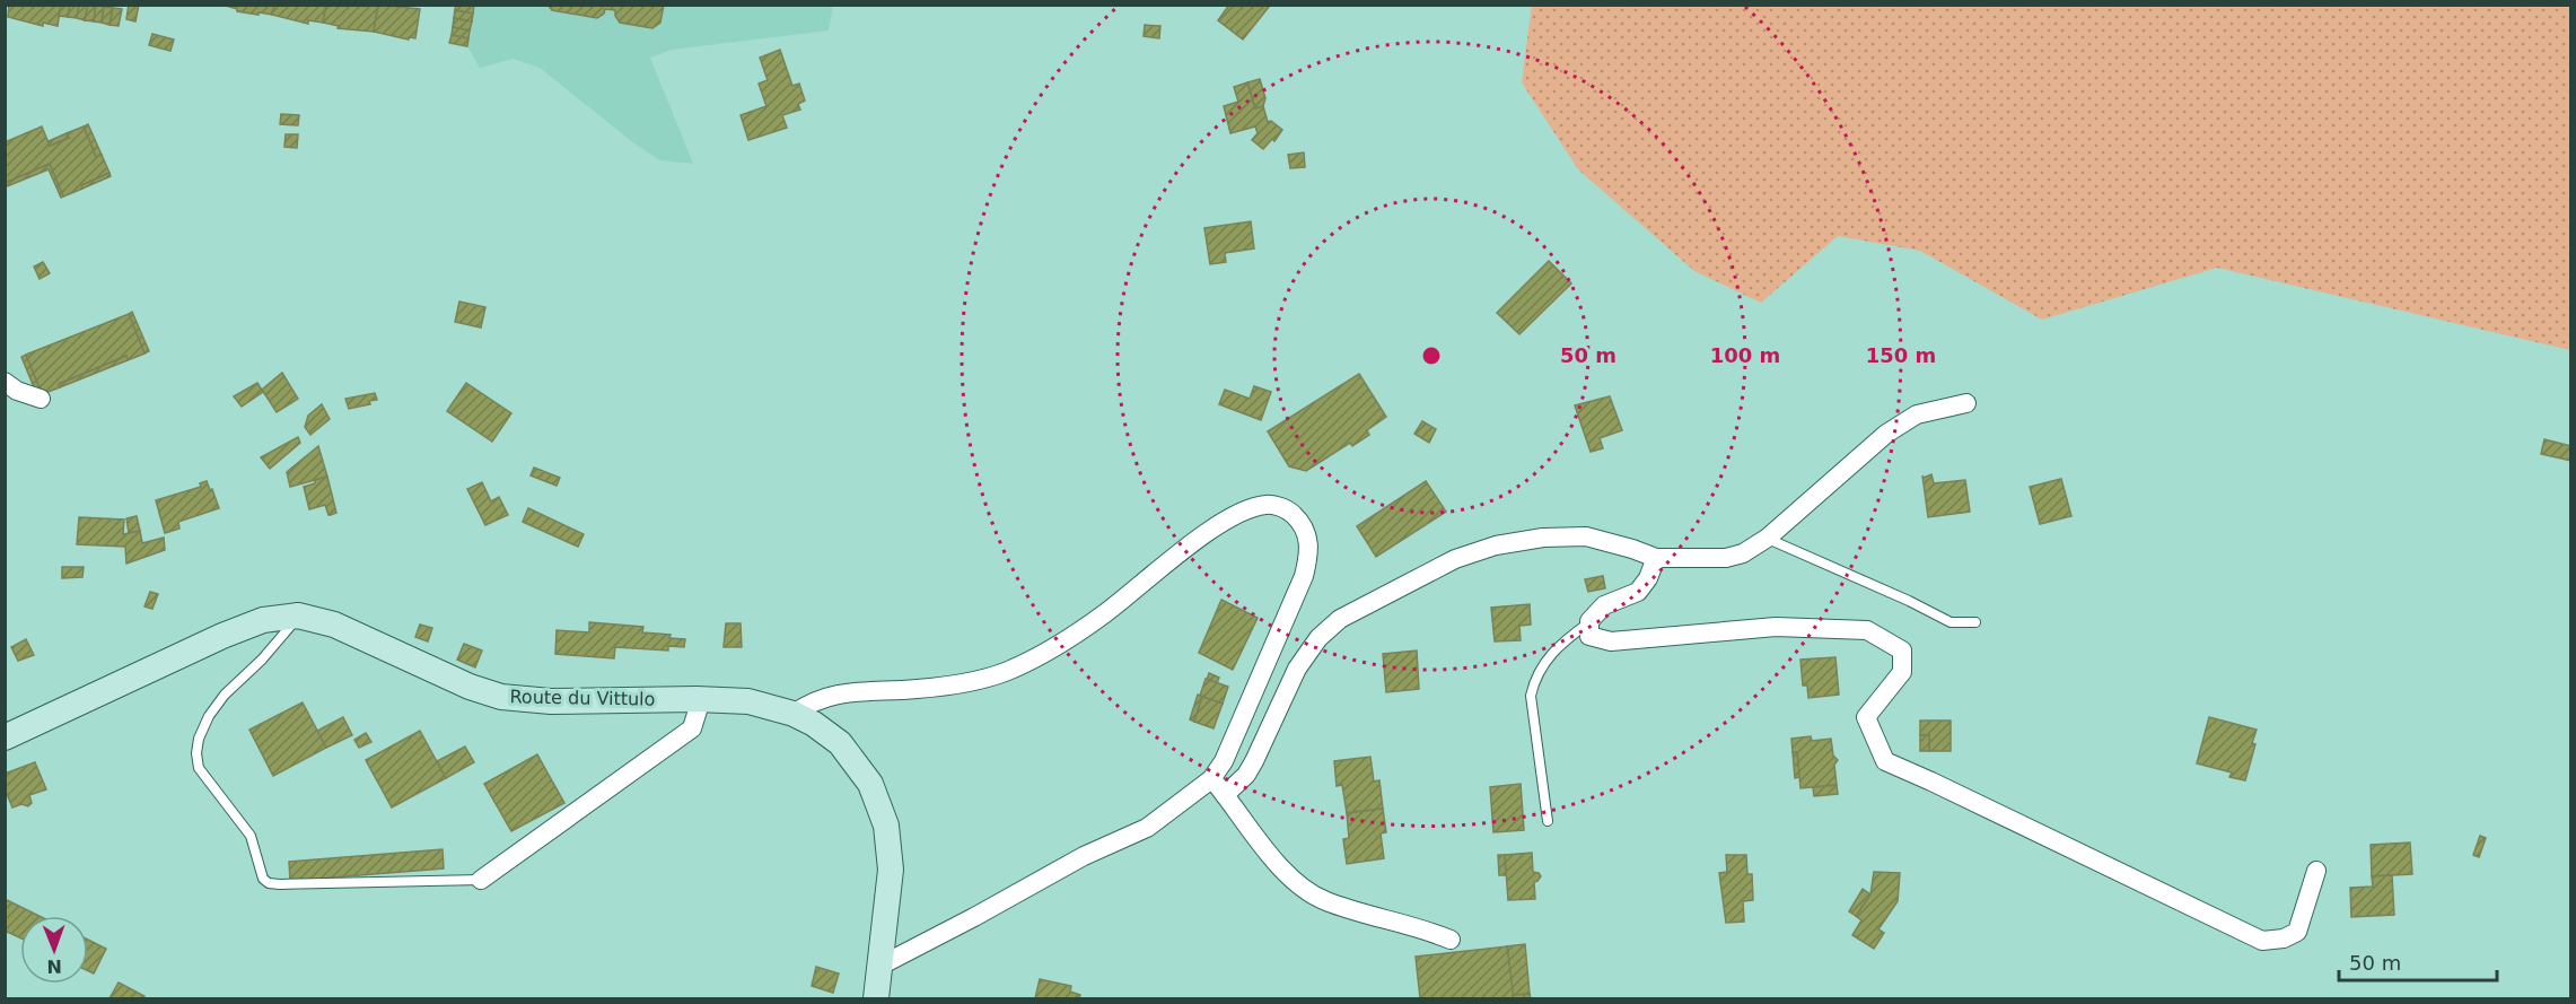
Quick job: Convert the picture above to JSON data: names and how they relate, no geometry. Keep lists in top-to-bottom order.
{
  "streets": {
    "street": ["Route du Vittulo"]
  },
  "scale_bar": "50 m",
  "north": "bottom",
  "rings": ["50 m", "100 m", "150 m"]
}
